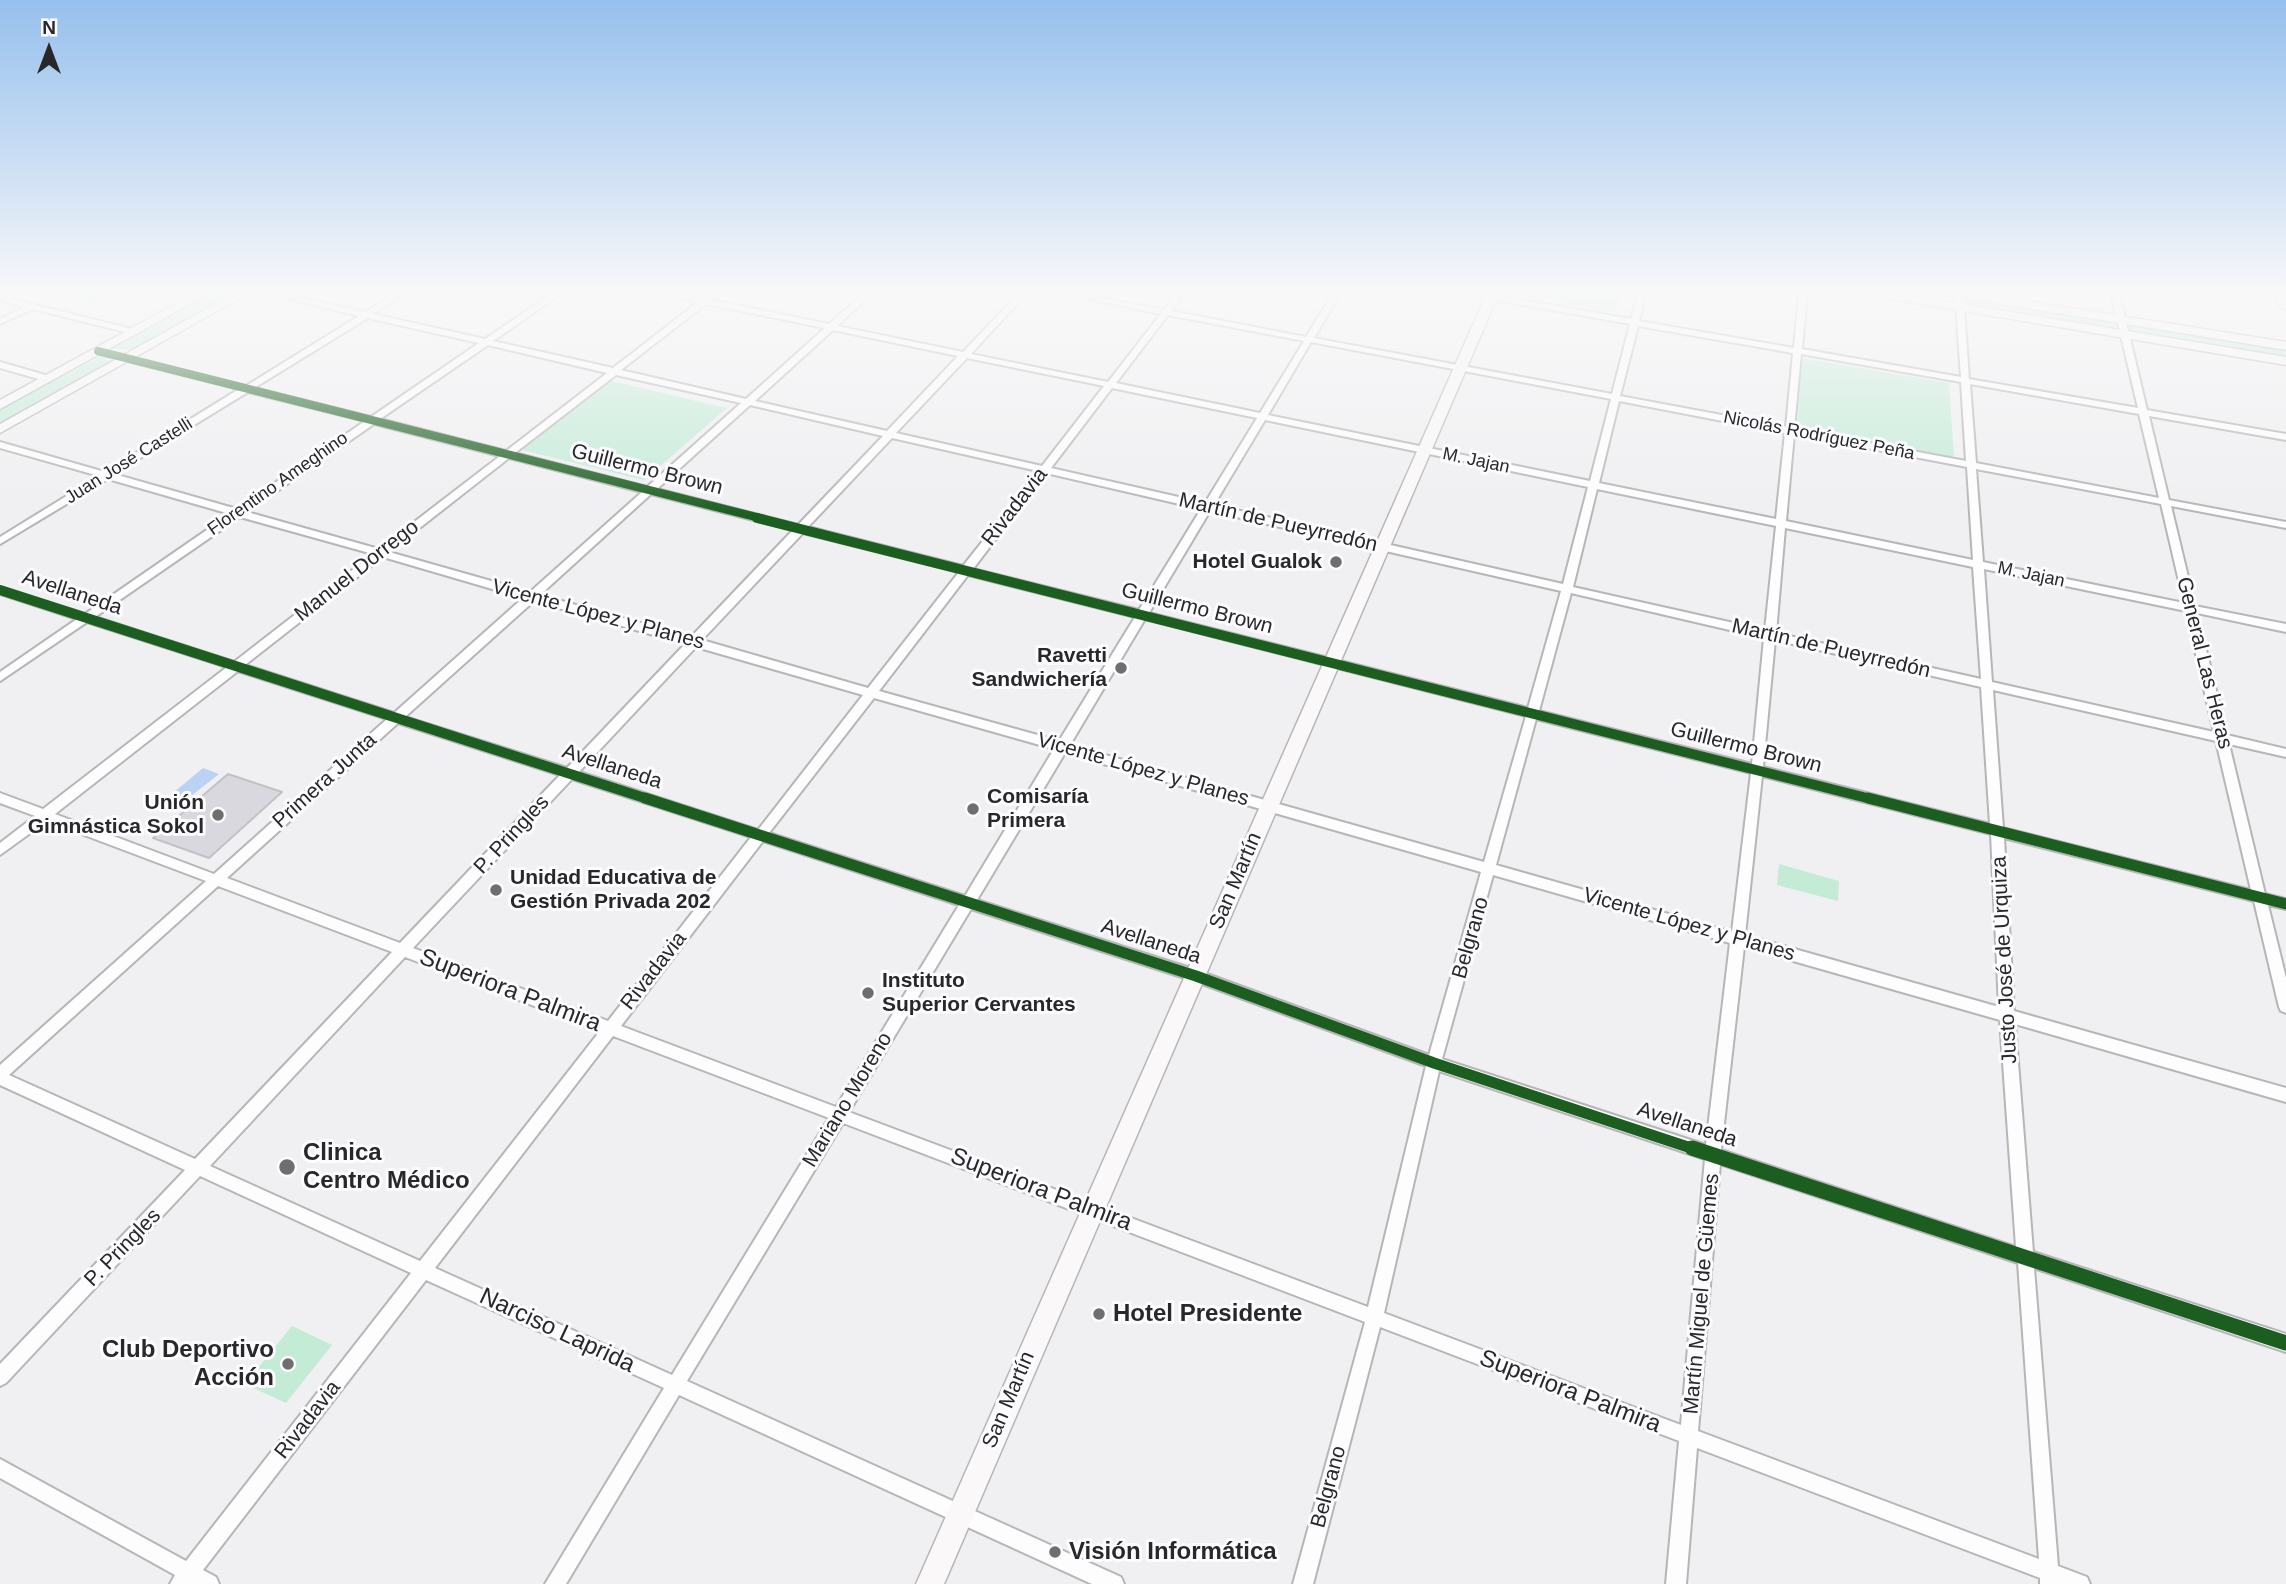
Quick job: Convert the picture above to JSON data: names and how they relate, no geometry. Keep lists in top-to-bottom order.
{
  "streets": {
    "main road": ["San Martín"],
    "street": [
      "Nicolás Rodríguez Peña",
      "Juan José Castelli",
      "M. Jajan",
      "Guillermo Brown",
      "Florentino Ameghino",
      "Rivadavia",
      "Martín de Pueyrredón",
      "Manuel Dorrego",
      "Avellaneda",
      "Vicente López y Planes",
      "General Las Heras",
      "Primera Junta",
      "P. Pringles",
      "Belgrano",
      "Justo José de Urquiza",
      "Superiora Palmira",
      "Mariano Moreno",
      "Martín Miguel de Güemes",
      "Narciso Laprida"
    ]
  },
  "crossings": [
    ["Nicolás Rodríguez Peña", "General Las Heras"],
    ["Nicolás Rodríguez Peña", "San Martín"],
    ["Nicolás Rodríguez Peña", "Belgrano"],
    ["Nicolás Rodríguez Peña", "Justo José de Urquiza"],
    ["Nicolás Rodríguez Peña", "Martín Miguel de Güemes"],
    ["Juan José Castelli", "Guillermo Brown"],
    ["Juan José Castelli", "Vicente López y Planes"],
    ["M. Jajan", "Rivadavia"],
    ["M. Jajan", "General Las Heras"],
    ["M. Jajan", "San Martín"],
    ["M. Jajan", "Belgrano"],
    ["M. Jajan", "Justo José de Urquiza"],
    ["M. Jajan", "Mariano Moreno"],
    ["M. Jajan", "Martín Miguel de Güemes"],
    ["Guillermo Brown", "Florentino Ameghino"],
    ["Guillermo Brown", "Rivadavia"],
    ["Guillermo Brown", "Manuel Dorrego"],
    ["Guillermo Brown", "General Las Heras"],
    ["Guillermo Brown", "Primera Junta"],
    ["Guillermo Brown", "P. Pringles"],
    ["Guillermo Brown", "San Martín"],
    ["Guillermo Brown", "Belgrano"],
    ["Guillermo Brown", "Justo José de Urquiza"],
    ["Guillermo Brown", "Mariano Moreno"],
    ["Guillermo Brown", "Martín Miguel de Güemes"],
    ["Florentino Ameghino", "Avellaneda"],
    ["Florentino Ameghino", "Vicente López y Planes"],
    ["Rivadavia", "Martín de Pueyrredón"],
    ["Rivadavia", "Avellaneda"],
    ["Rivadavia", "Vicente López y Planes"],
    ["Rivadavia", "Superiora Palmira"],
    ["Rivadavia", "Narciso Laprida"],
    ["Martín de Pueyrredón", "Manuel Dorrego"],
    ["Martín de Pueyrredón", "General Las Heras"],
    ["Martín de Pueyrredón", "Primera Junta"],
    ["Martín de Pueyrredón", "P. Pringles"],
    ["Martín de Pueyrredón", "San Martín"],
    ["Martín de Pueyrredón", "Belgrano"],
    ["Martín de Pueyrredón", "Justo José de Urquiza"],
    ["Martín de Pueyrredón", "Mariano Moreno"],
    ["Martín de Pueyrredón", "Martín Miguel de Güemes"],
    ["Manuel Dorrego", "Avellaneda"],
    ["Manuel Dorrego", "Vicente López y Planes"],
    ["Manuel Dorrego", "Superiora Palmira"],
    ["Avellaneda", "Primera Junta"],
    ["Avellaneda", "P. Pringles"],
    ["Avellaneda", "San Martín"],
    ["Avellaneda", "Belgrano"],
    ["Avellaneda", "Justo José de Urquiza"],
    ["Avellaneda", "Mariano Moreno"],
    ["Avellaneda", "Martín Miguel de Güemes"],
    ["Vicente López y Planes", "Primera Junta"],
    ["Vicente López y Planes", "P. Pringles"],
    ["Vicente López y Planes", "San Martín"],
    ["Vicente López y Planes", "Belgrano"],
    ["Vicente López y Planes", "Justo José de Urquiza"],
    ["Vicente López y Planes", "Mariano Moreno"],
    ["Vicente López y Planes", "Martín Miguel de Güemes"],
    ["Primera Junta", "Superiora Palmira"],
    ["Primera Junta", "Narciso Laprida"],
    ["P. Pringles", "Superiora Palmira"],
    ["P. Pringles", "Narciso Laprida"],
    ["San Martín", "Superiora Palmira"],
    ["San Martín", "Narciso Laprida"],
    ["Belgrano", "Superiora Palmira"],
    ["Justo José de Urquiza", "Superiora Palmira"],
    ["Superiora Palmira", "Mariano Moreno"],
    ["Superiora Palmira", "Martín Miguel de Güemes"],
    ["Mariano Moreno", "Narciso Laprida"]
  ],
  "places": [
    "Hotel Gualok",
    "Ravetti Sandwichería",
    "Comisaría Primera",
    "Unión Gimnástica Sokol",
    "Unidad Educativa de Gestión Privada 202",
    "Instituto Superior Cervantes",
    "Clinica Centro Médico",
    "Hotel Presidente",
    "Club Deportivo Acción",
    "Visión Informática"
  ],
  "north": "top"
}
